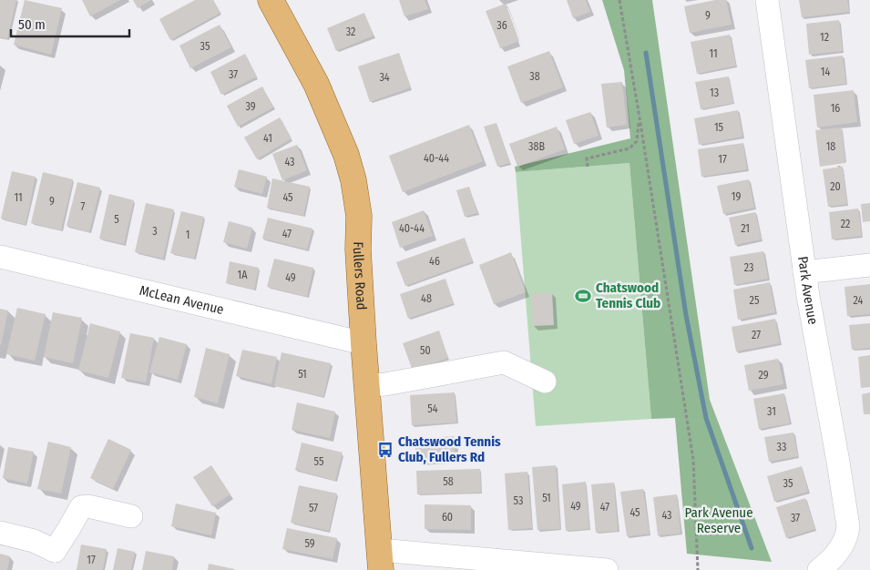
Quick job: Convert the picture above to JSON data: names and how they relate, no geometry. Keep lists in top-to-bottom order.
{
  "streets": {
    "main road": ["Fullers Road"],
    "street": ["Park Avenue", "McLean Avenue"]
  },
  "crossings": [
    ["Fullers Road", "McLean Avenue"]
  ],
  "parks": ["Park Avenue Reserve"],
  "places": {
    "sports": ["Chatswood Tennis Club"],
    "bus stop": ["Chatswood Tennis Club, Fullers Rd"]
  },
  "house_numbers": [
    "9",
    "36",
    "32",
    "12",
    "35",
    "11",
    "14",
    "37",
    "38",
    "34",
    "13",
    "39",
    "16",
    "15",
    "41",
    "38B",
    "18",
    "40-44",
    "17",
    "43",
    "20",
    "19",
    "11",
    "45",
    "9",
    "7",
    "5",
    "22",
    "40-44",
    "21",
    "3",
    "47",
    "1",
    "46",
    "23",
    "1A",
    "49",
    "48",
    "25",
    "24",
    "27",
    "50",
    "51",
    "29",
    "54",
    "31",
    "33",
    "55",
    "58",
    "35",
    "51",
    "53",
    "49",
    "47",
    "57",
    "45",
    "43",
    "60",
    "37",
    "59",
    "17"
  ],
  "scale_bar": "50 m"
}
